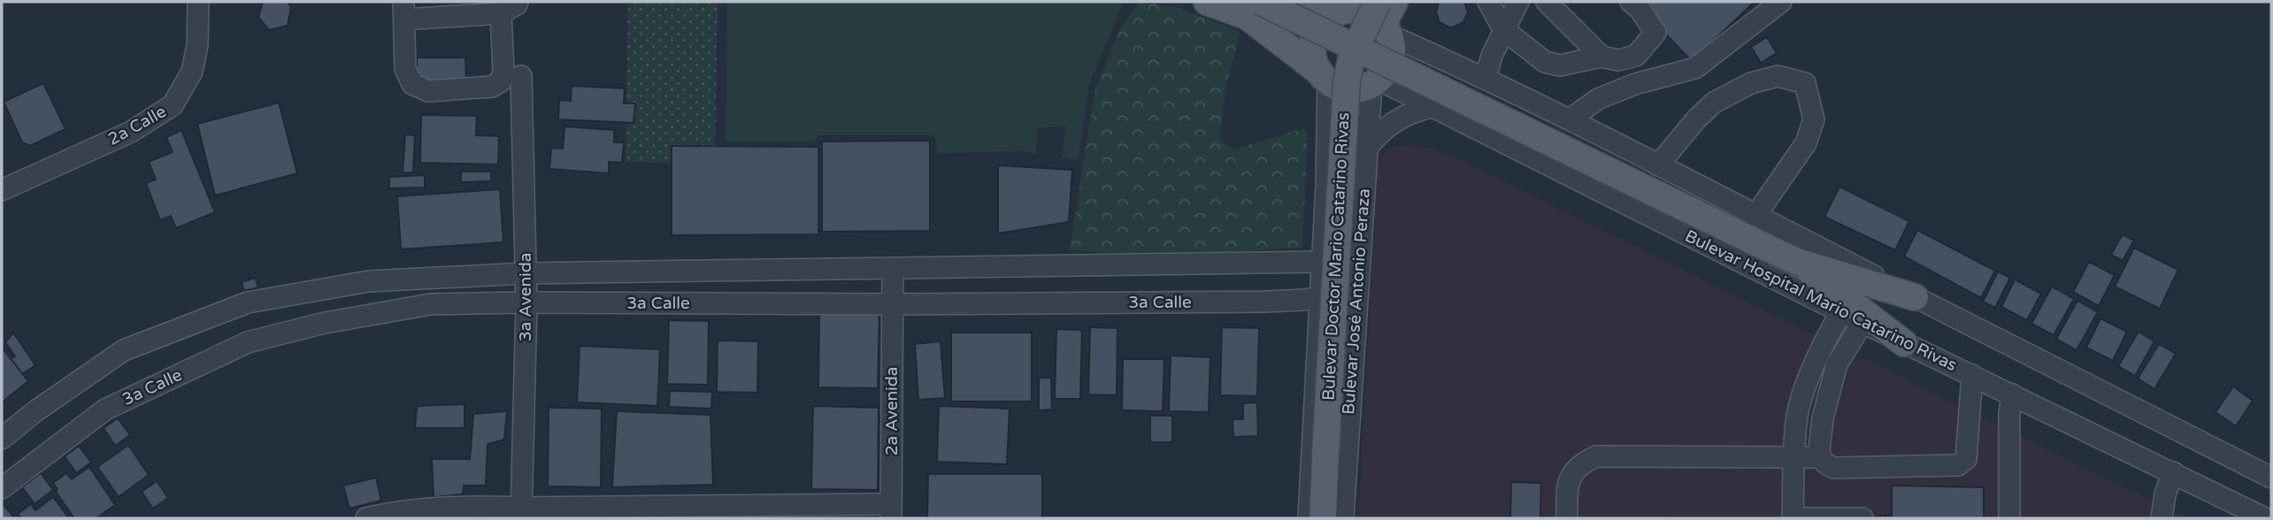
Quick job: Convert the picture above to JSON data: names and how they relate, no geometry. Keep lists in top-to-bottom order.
{
  "streets": {
    "main road": ["Bulevar Doctor Mario Catarino Rivas", "Bulevar Hospital Mario Catarino Rivas"],
    "street": [
      "2a Calle",
      "3a Avenida",
      "Bulevar José Antonio Peraza",
      "3a Calle",
      "2a Avenida"
    ]
  },
  "crossings": [
    ["Bulevar Doctor Mario Catarino Rivas", "Bulevar Hospital Mario Catarino Rivas"],
    ["Bulevar Doctor Mario Catarino Rivas", "Bulevar José Antonio Peraza"],
    ["3a Avenida", "3a Calle"],
    ["Bulevar Hospital Mario Catarino Rivas", "Bulevar José Antonio Peraza"],
    ["Bulevar José Antonio Peraza", "3a Calle"],
    ["3a Calle", "2a Avenida"]
  ]
}
